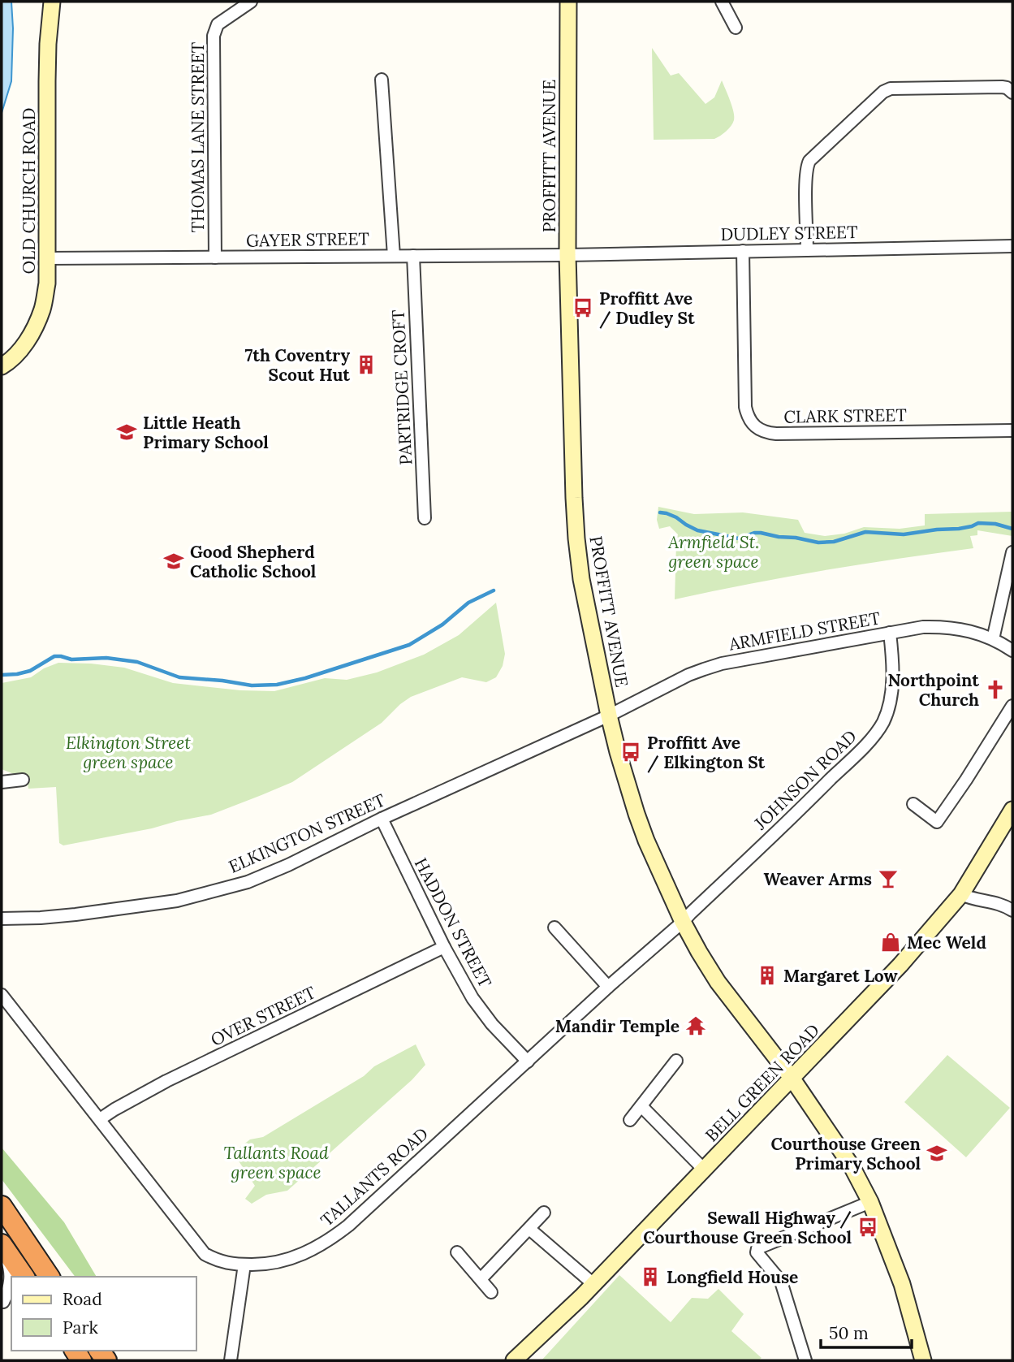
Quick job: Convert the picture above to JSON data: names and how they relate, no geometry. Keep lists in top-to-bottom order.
{
  "streets": {
    "street": [
      "THOMAS LANE STREET",
      "PROFFITT AVENUE",
      "OLD CHURCH ROAD",
      "DUDLEY STREET",
      "GAYER STREET",
      "PARTRIDGE CROFT",
      "CLARK STREET",
      "ARMFIELD STREET",
      "JOHNSON ROAD",
      "ELKINGTON STREET",
      "HADDON STREET",
      "OVER STREET",
      "BELL GREEN ROAD",
      "TALLANTS ROAD"
    ]
  },
  "crossings": [
    ["THOMAS LANE STREET", "GAYER STREET"],
    ["PROFFITT AVENUE", "DUDLEY STREET"],
    ["PROFFITT AVENUE", "GAYER STREET"],
    ["PROFFITT AVENUE", "ARMFIELD STREET"],
    ["PROFFITT AVENUE", "JOHNSON ROAD"],
    ["PROFFITT AVENUE", "ELKINGTON STREET"],
    ["PROFFITT AVENUE", "BELL GREEN ROAD"],
    ["PROFFITT AVENUE", "TALLANTS ROAD"],
    ["OLD CHURCH ROAD", "GAYER STREET"],
    ["DUDLEY STREET", "GAYER STREET"],
    ["DUDLEY STREET", "CLARK STREET"],
    ["GAYER STREET", "PARTRIDGE CROFT"],
    ["ARMFIELD STREET", "JOHNSON ROAD"],
    ["ARMFIELD STREET", "ELKINGTON STREET"],
    ["JOHNSON ROAD", "TALLANTS ROAD"],
    ["ELKINGTON STREET", "HADDON STREET"],
    ["HADDON STREET", "OVER STREET"],
    ["HADDON STREET", "TALLANTS ROAD"],
    ["OVER STREET", "TALLANTS ROAD"]
  ],
  "parks": ["Armfield St. green space", "Elkington Street green space", "Tallants Road green space"],
  "places": {
    "bus stop": ["Proffitt Ave / Dudley St", "Proffitt Ave / Elkington St", "Sewall Highway / Courthouse Green School"],
    "building": ["7th Coventry Scout Hut", "Margaret Low", "Longfield House"],
    "school or university": ["Little Heath Primary School", "Good Shepherd Catholic School", "Courthouse Green Primary School"],
    "church": ["Northpoint Church"],
    "bar": ["Weaver Arms"],
    "shop": ["Mec Weld"],
    "temple": ["Mandir Temple"]
  },
  "legend": ["Road", "Park"],
  "scale_bar": "50 m"
}
